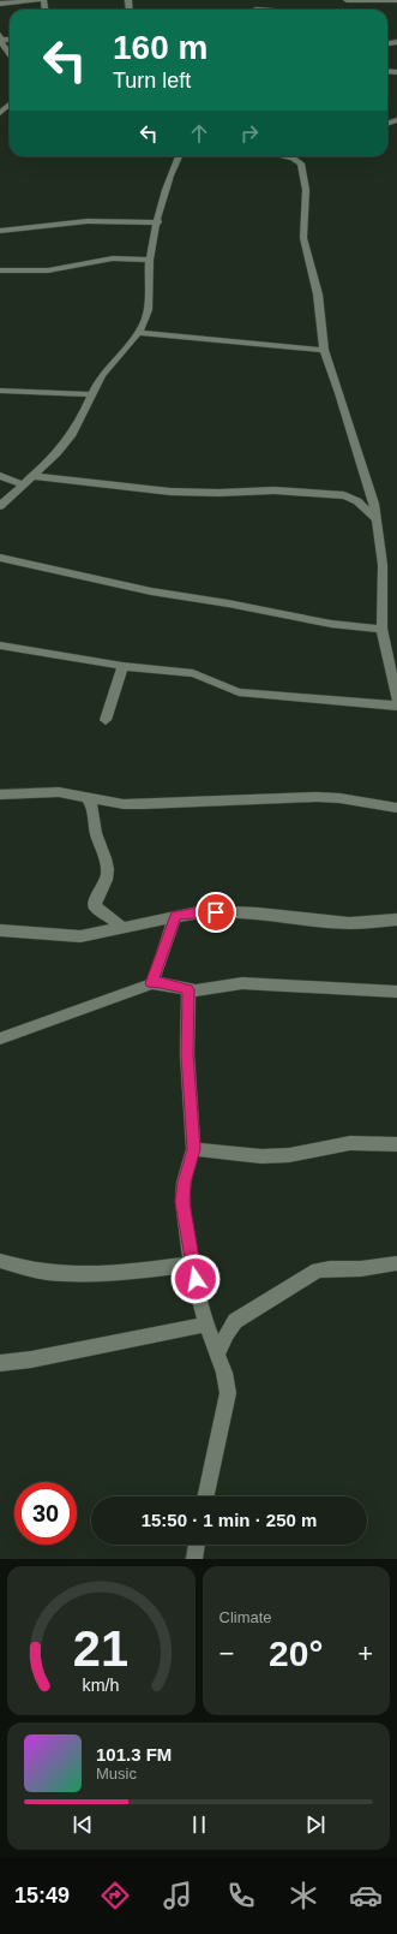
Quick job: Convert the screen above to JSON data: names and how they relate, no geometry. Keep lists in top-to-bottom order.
{
  "page": {
    "turn": ["160 m", "Turn left"],
    "limit": "30",
    "trip": "15:50 · 1 min · 250 m",
    "tile": "Climate",
    "heat": ["−", "20°", "+"],
    "song": ["101.3 FM", "Music"],
    "tabs": "15:49",
    "gauge": ["21", "km/h"]
  }
}
